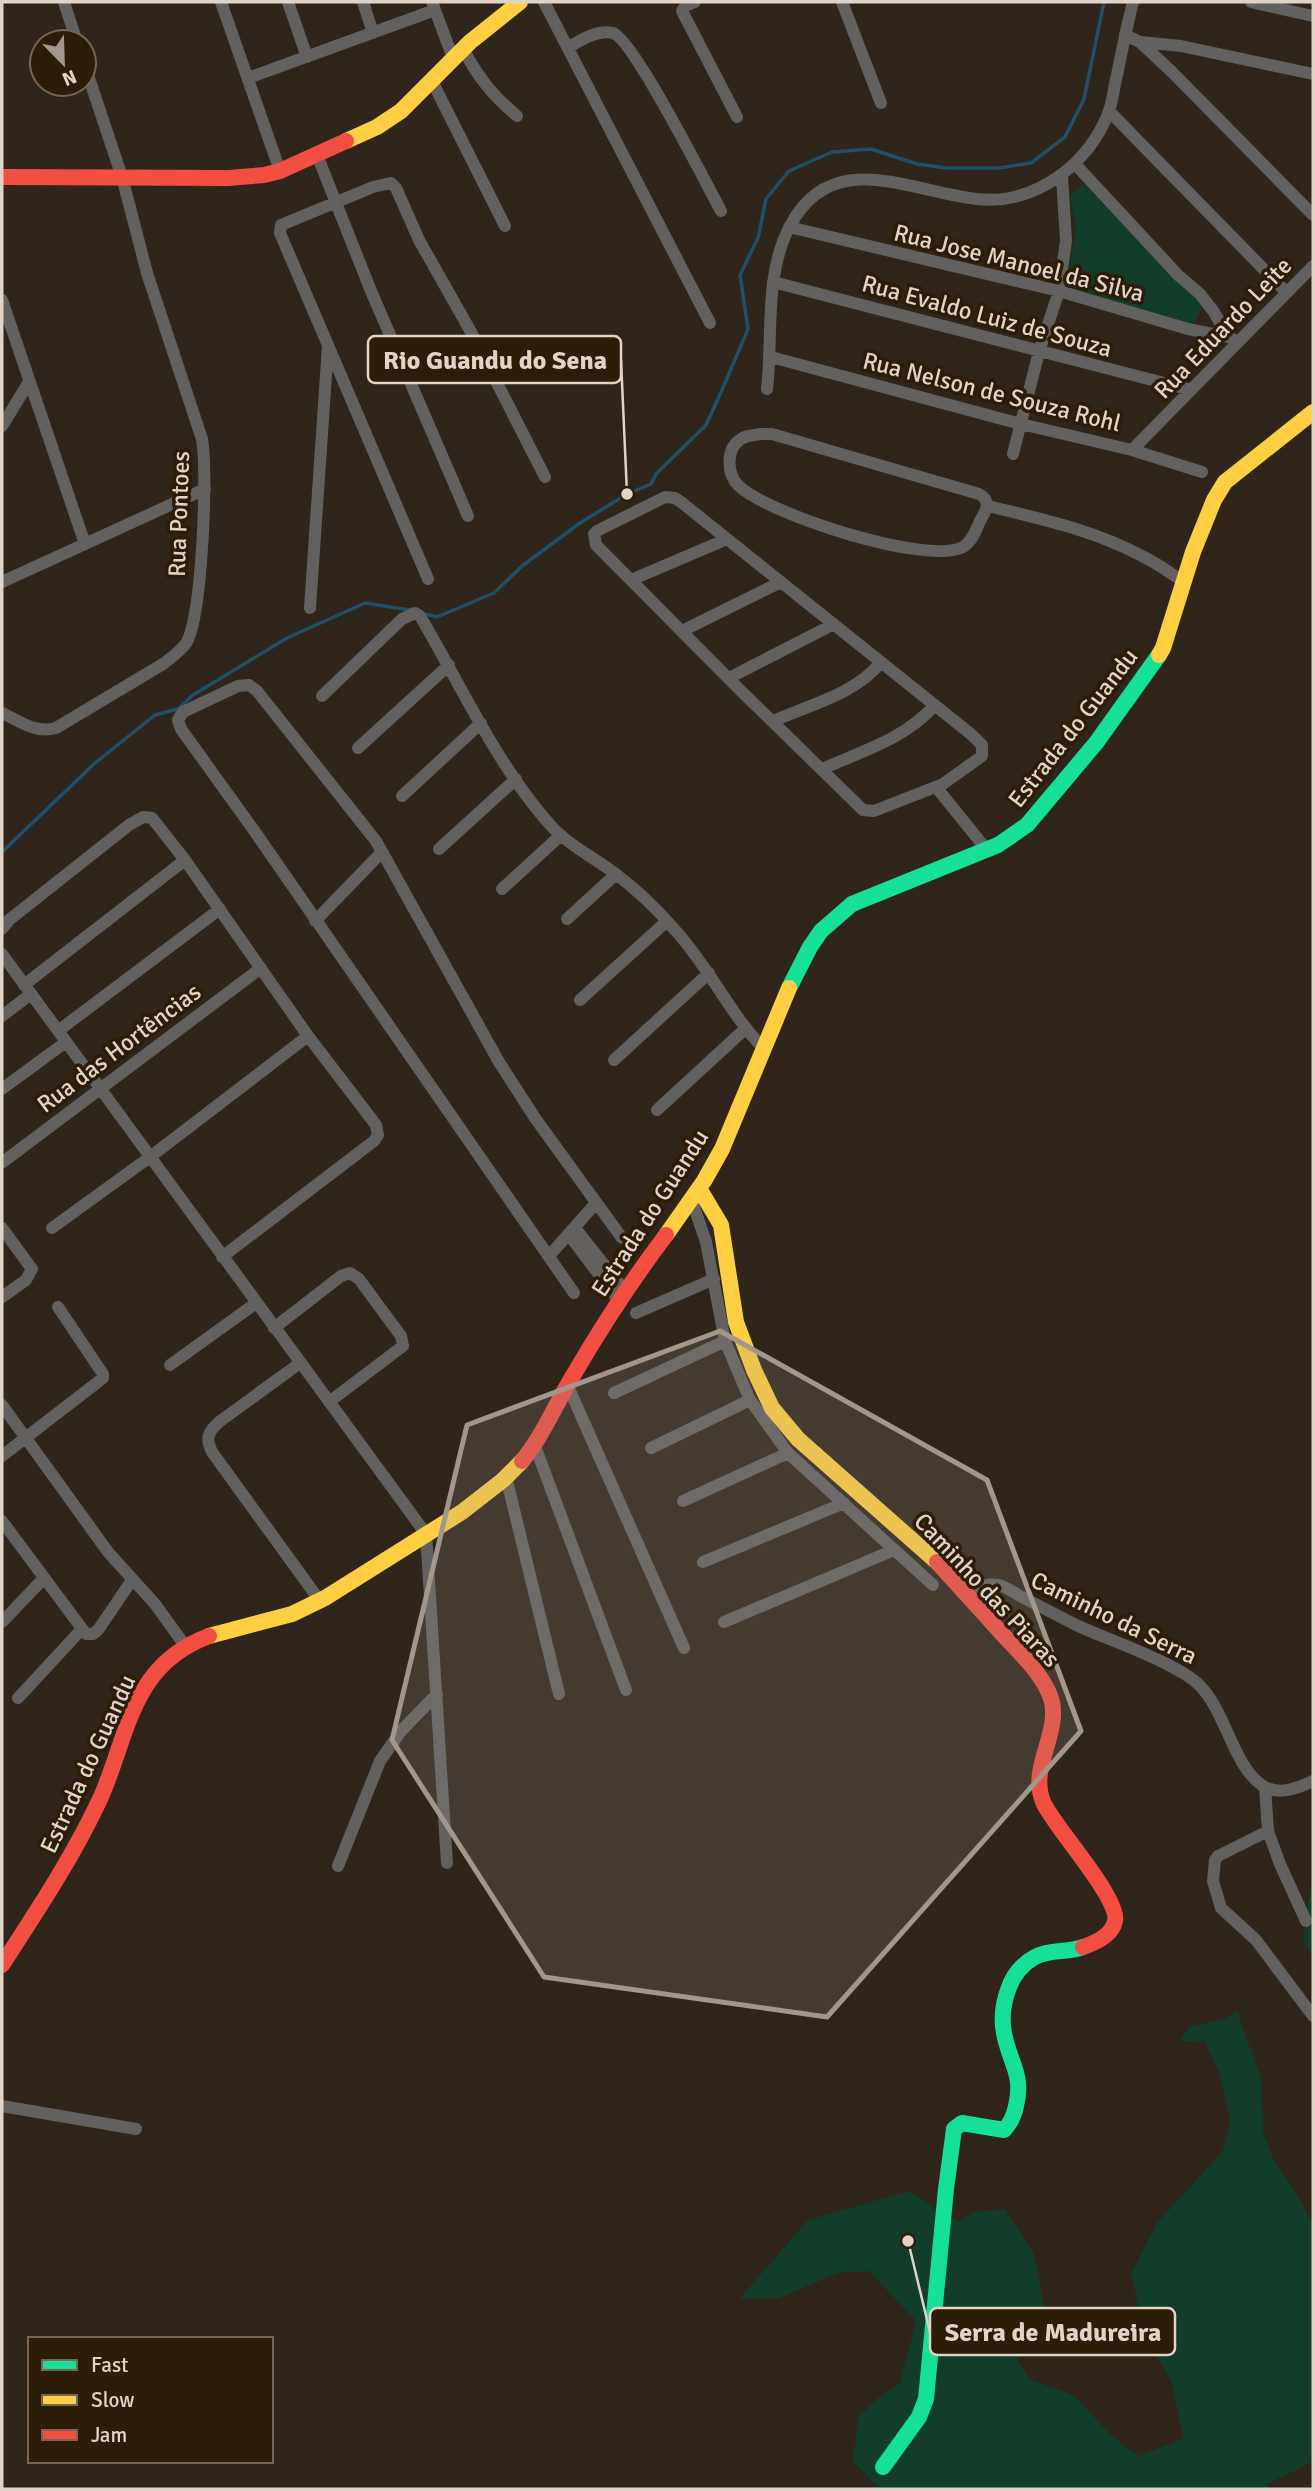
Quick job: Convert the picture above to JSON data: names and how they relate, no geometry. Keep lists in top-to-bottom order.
{
  "streets": {
    "street": [
      "Rua Jose Manoel da Silva",
      "Rua Evaldo Luiz de Souza",
      "Rua Eduardo Leite",
      "Rua Nelson de Souza Rohl",
      "Rua Pontoes",
      "Estrada do Guandu",
      "Rua das Hortências",
      "Caminho das Piaras",
      "Caminho da Serra"
    ]
  },
  "crossings": [
    ["Rua Jose Manoel da Silva", "Rua Eduardo Leite"],
    ["Rua Evaldo Luiz de Souza", "Rua Eduardo Leite"],
    ["Rua Eduardo Leite", "Rua Nelson de Souza Rohl"],
    ["Estrada do Guandu", "Caminho das Piaras"],
    ["Caminho das Piaras", "Caminho da Serra"]
  ],
  "places": ["Rio Guandu do Sena", "Serra de Madureira"],
  "legend": ["Fast", "Slow", "Jam"],
  "north": "bottom right"
}
